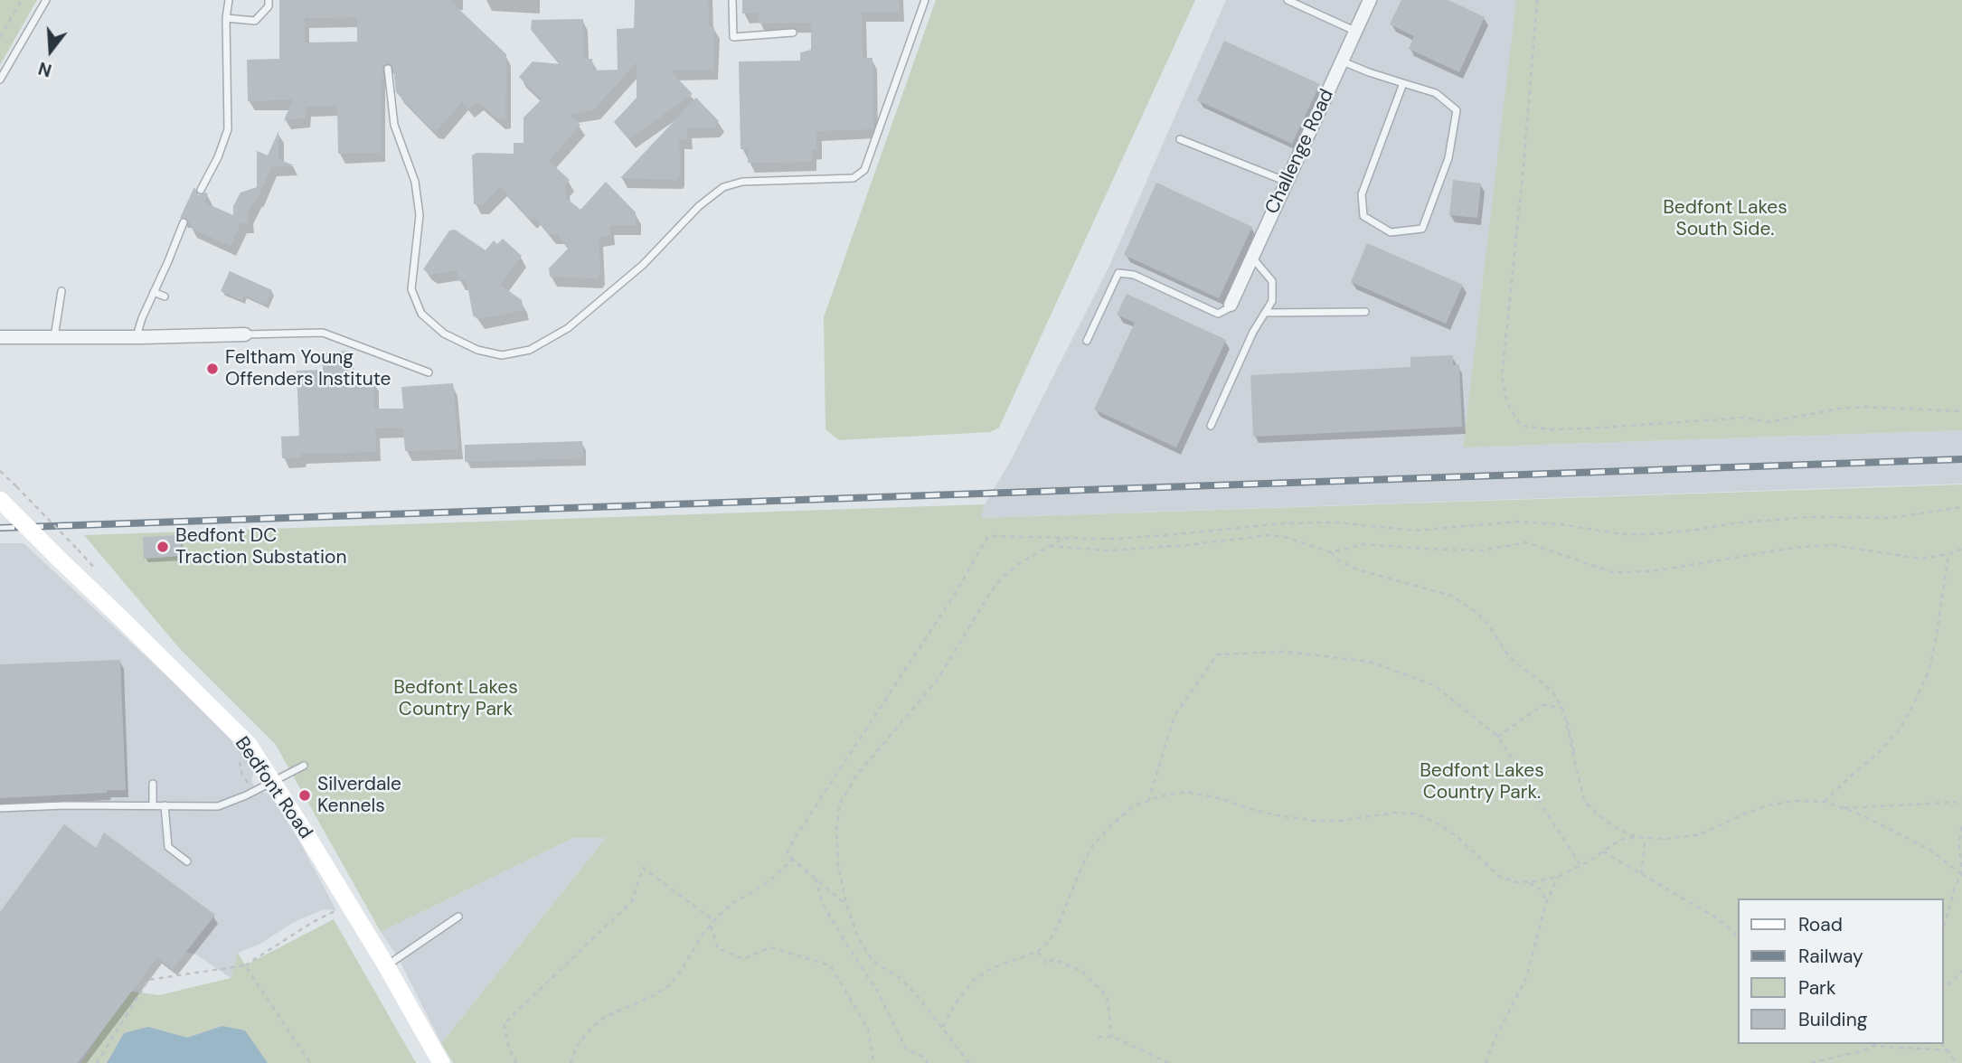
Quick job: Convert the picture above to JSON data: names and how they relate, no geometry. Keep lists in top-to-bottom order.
{
  "streets": {
    "street": ["Challenge Road", "Bedfont Road"]
  },
  "parks": ["Bedfont Lakes South Side.", "Bedfont Lakes Country Park", "Bedfont Lakes Country Park."],
  "places": ["Feltham Young Offenders Institute", "Bedfont DC Traction Substation", "Silverdale Kennels"],
  "legend": [
    "Road",
    "Railway",
    "Park",
    "Building"
  ],
  "north": "bottom"
}
